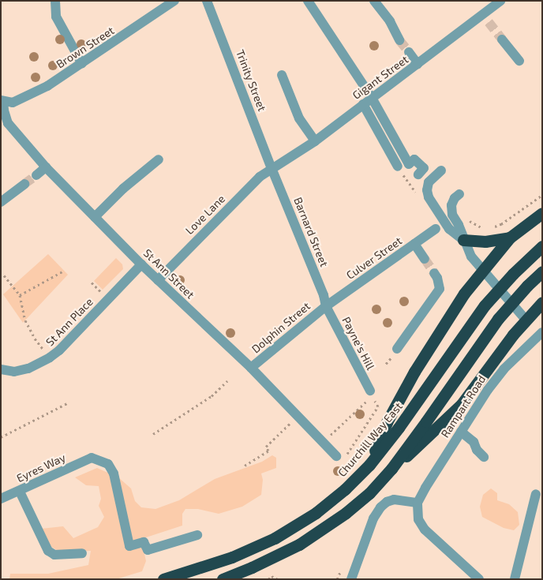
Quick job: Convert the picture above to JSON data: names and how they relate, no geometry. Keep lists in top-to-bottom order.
{
  "streets": {
    "highway": ["Churchill Way East"],
    "street": [
      "Brown Street",
      "Gigant Street",
      "Trinity Street",
      "Love Lane",
      "Barnard Street",
      "Culver Street",
      "St Ann Street",
      "St Ann Place",
      "Dolphin Street",
      "Payne's Hill",
      "Rampart Road",
      "Eyres Way"
    ]
  },
  "crossings": [
    ["Brown Street", "St Ann Street"],
    ["Gigant Street", "Trinity Street"],
    ["Gigant Street", "Love Lane"],
    ["Gigant Street", "Barnard Street"],
    ["Trinity Street", "Love Lane"],
    ["Trinity Street", "Barnard Street"],
    ["Love Lane", "Barnard Street"],
    ["Love Lane", "St Ann Street"],
    ["Barnard Street", "Culver Street"],
    ["Barnard Street", "Dolphin Street"],
    ["Barnard Street", "Payne's Hill"],
    ["Culver Street", "Dolphin Street"],
    ["Culver Street", "Payne's Hill"],
    ["St Ann Street", "St Ann Place"],
    ["St Ann Street", "Dolphin Street"],
    ["Dolphin Street", "Payne's Hill"]
  ]
}
